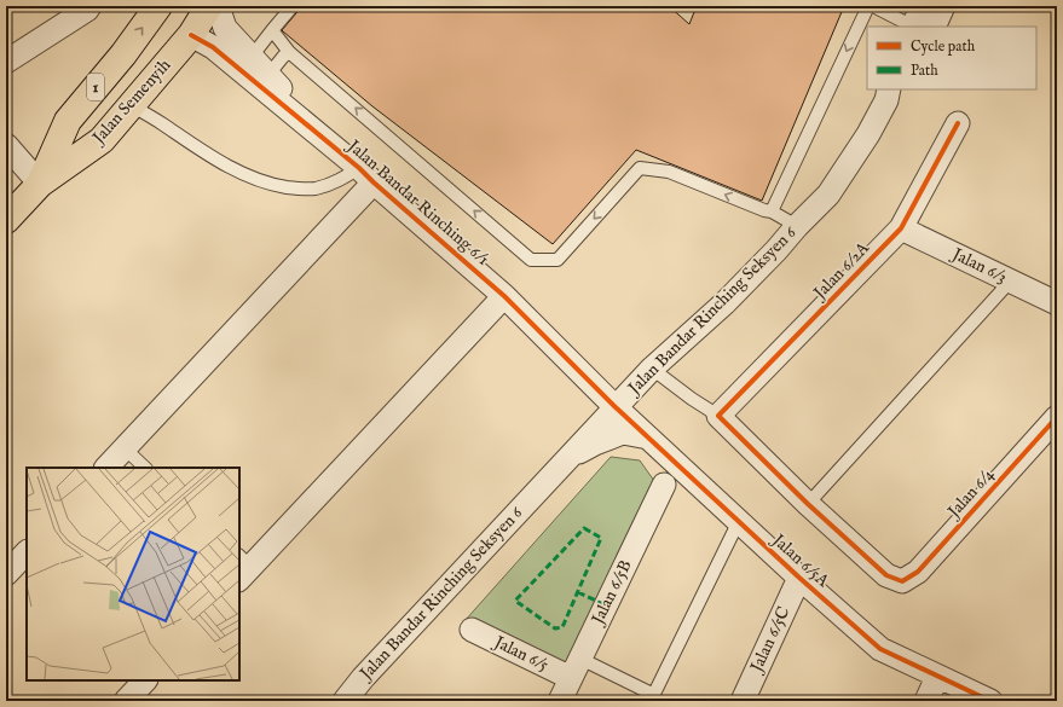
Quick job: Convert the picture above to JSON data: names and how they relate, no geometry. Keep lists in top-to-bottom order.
{
  "streets": {
    "main road": ["1", "Jalan Semenyih"],
    "street": [
      "Jalan Bandar Rinching 6/1",
      "Jalan 6/3",
      "Jalan 6/2A",
      "Jalan Bandar Rinching Seksyen 6",
      "Jalan 6/4",
      "Jalan 6/5A",
      "Jalan 6/5B",
      "Jalan 6/5C",
      "Jalan 6/5"
    ]
  },
  "crossings": [
    ["Jalan Semenyih", "Jalan Bandar Rinching 6/1"],
    ["Jalan Bandar Rinching 6/1", "Jalan Bandar Rinching Seksyen 6"],
    ["Jalan Bandar Rinching 6/1", "Jalan 6/5A"],
    ["Jalan 6/3", "Jalan 6/2A"],
    ["Jalan Bandar Rinching Seksyen 6", "Jalan 6/5A"],
    ["Jalan 6/5A", "Jalan 6/5C"],
    ["Jalan 6/5B", "Jalan 6/5"]
  ],
  "legend": ["Cycle path", "Path"]
}
